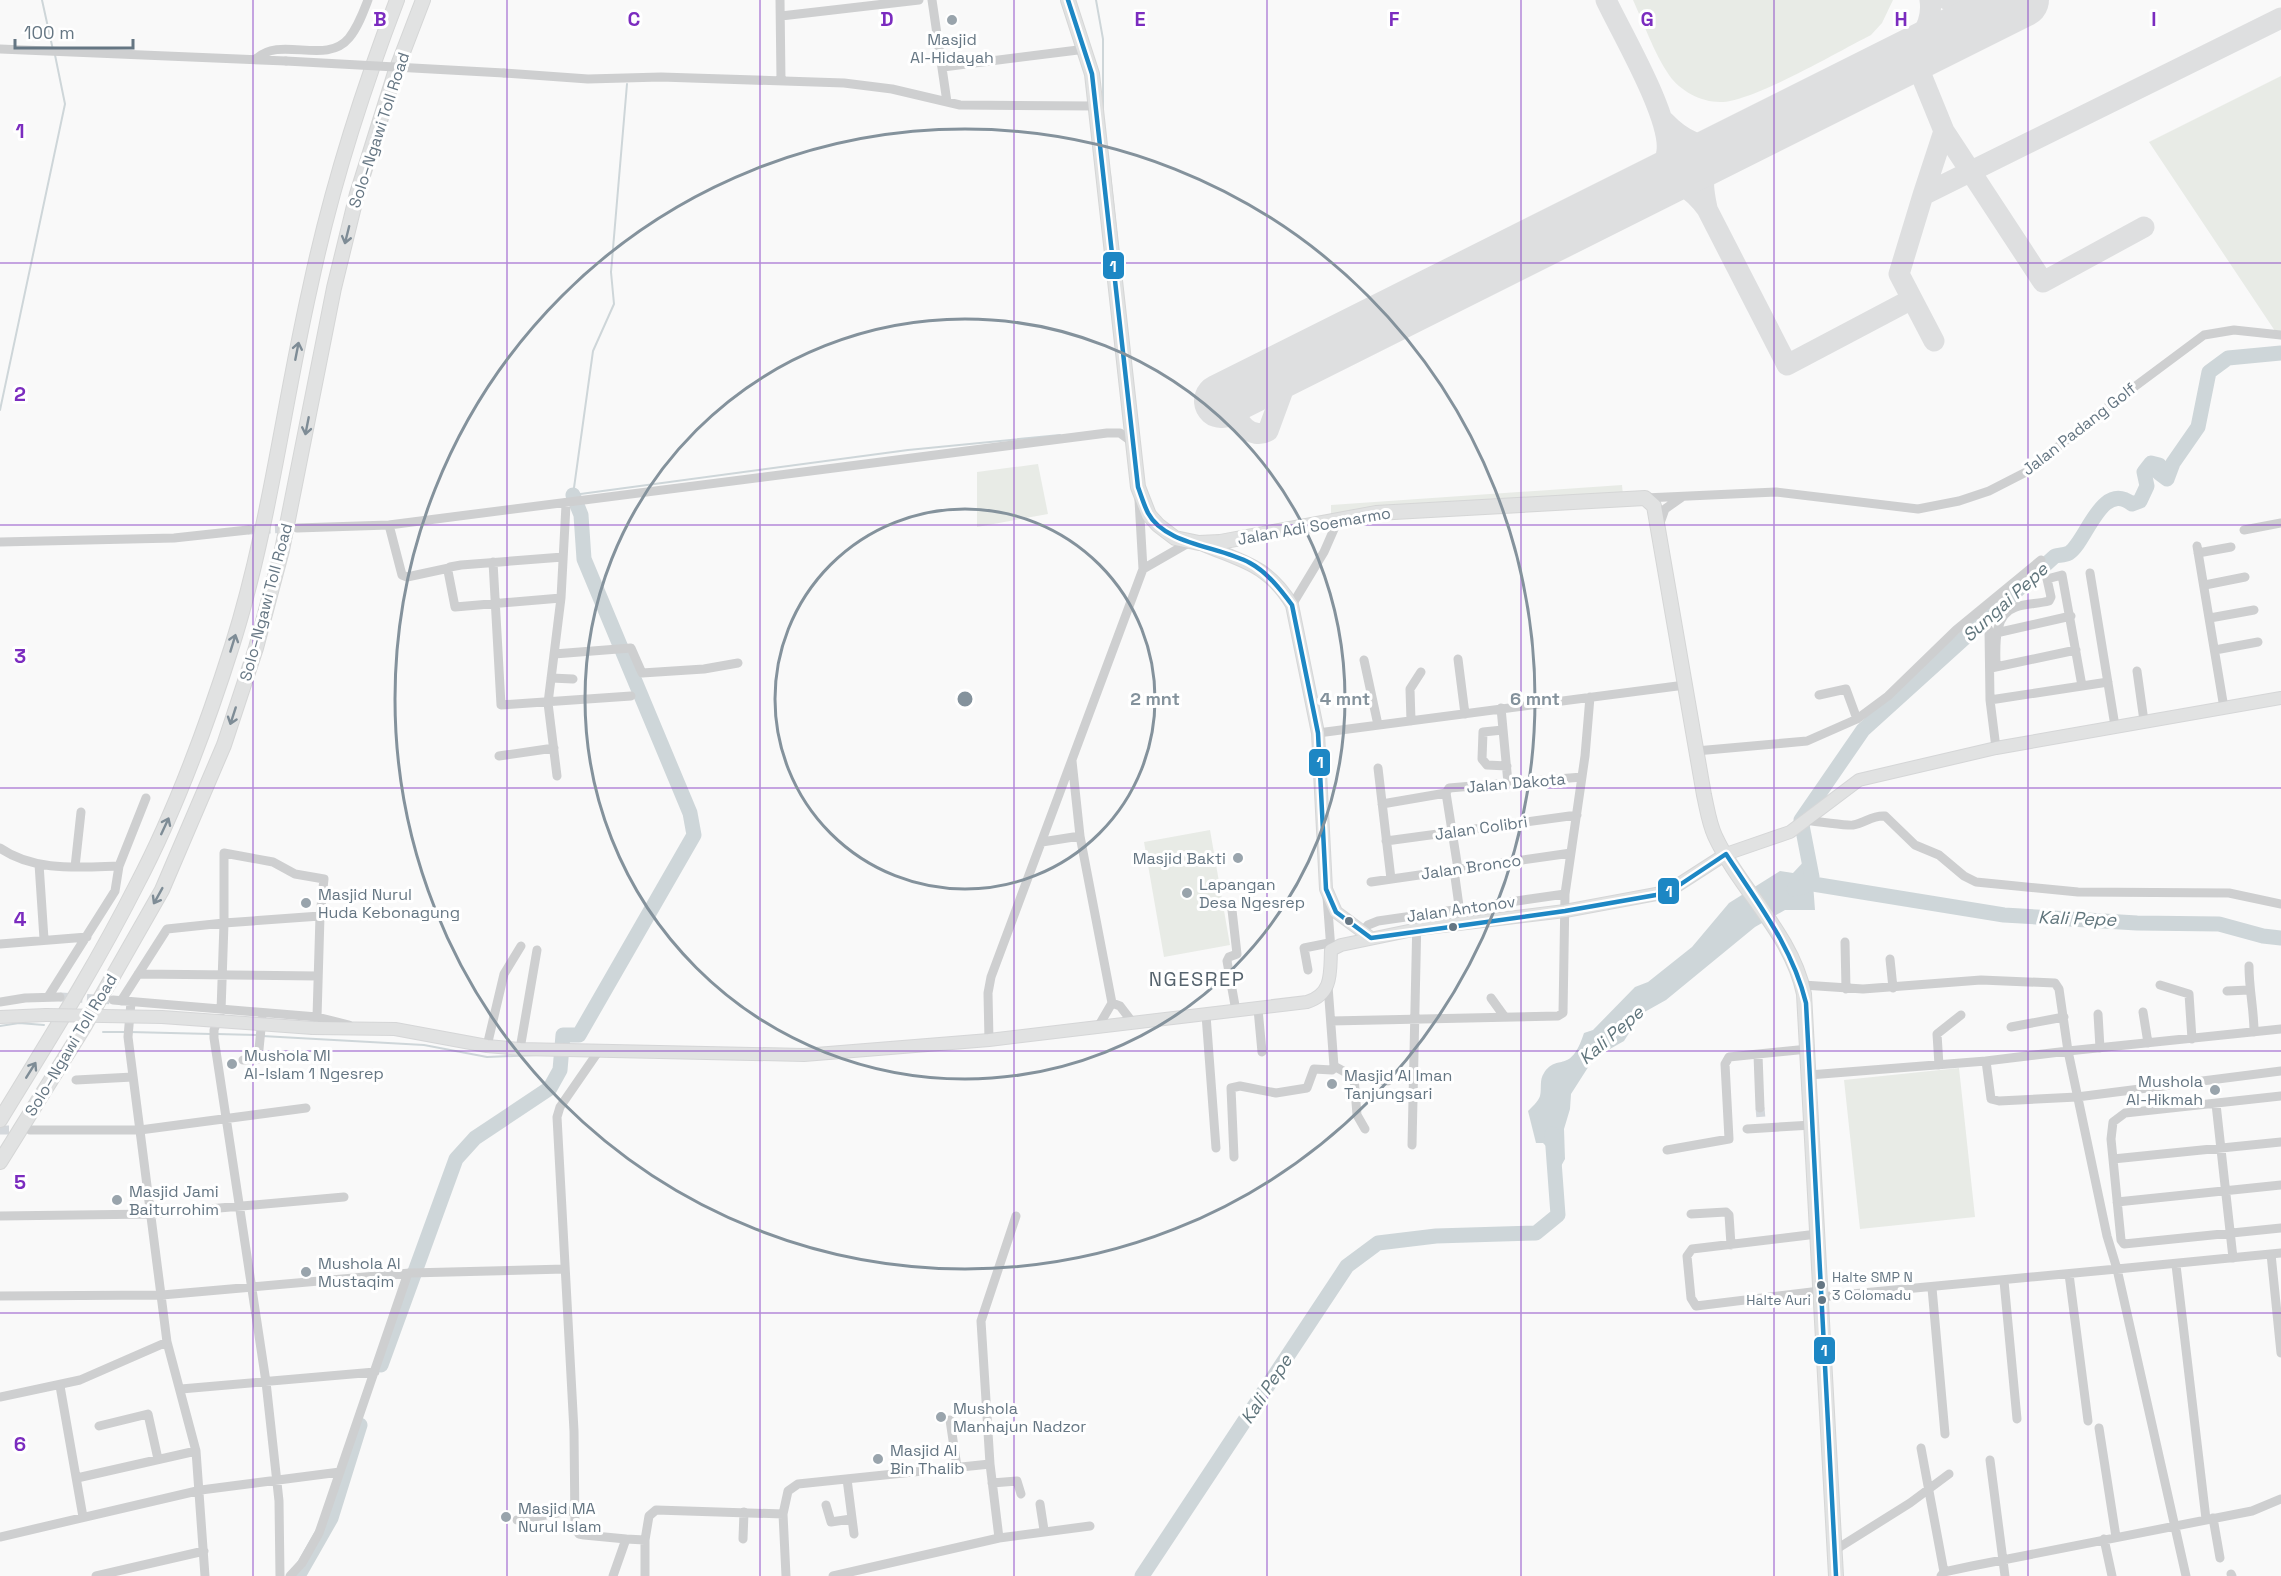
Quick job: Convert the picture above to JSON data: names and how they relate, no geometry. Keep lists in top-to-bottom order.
{
  "streets": {
    "highway": ["Solo–Ngawi Toll Road", "Jalan Adi Soemarmo"],
    "street": [
      "Jalan Padang Golf",
      "Jalan Dakota",
      "Jalan Colibri",
      "Jalan Bronco",
      "Jalan Antonov"
    ]
  },
  "crossings": [
    ["Jalan Padang Golf", "Jalan Adi Soemarmo"]
  ],
  "districts": ["NGESREP"],
  "water": ["Sungai Pepe", "Kali Pepe"],
  "places": [
    "Masjid Al-Hidayah",
    "Masjid Bakti",
    "Lapangan Desa Ngesrep",
    "Masjid Nurul Huda Kebonagung",
    "Mushola MI Al-Islam 1 Ngesrep",
    "Masjid Al Iman Tanjungsari",
    "Mushola Al-Hikmah",
    "Masjid Jami Baiturrohim",
    "Mushola Al Mustaqim",
    "Halte SMP N 3 Colomadu",
    "Halte Auri",
    "Mushola Manhajun Nadzor",
    "Masjid Al Bin Thalib",
    "Masjid MA Nurul Islam"
  ],
  "lines": ["transit line 1"],
  "scale_bar": "100 m",
  "grid": {
    "columns": [
      "B",
      "C",
      "D",
      "E",
      "F",
      "G",
      "H",
      "I"
    ],
    "rows": [
      "1",
      "2",
      "3",
      "4",
      "5",
      "6"
    ]
  },
  "rings": ["2 mnt", "4 mnt", "6 mnt"]
}
